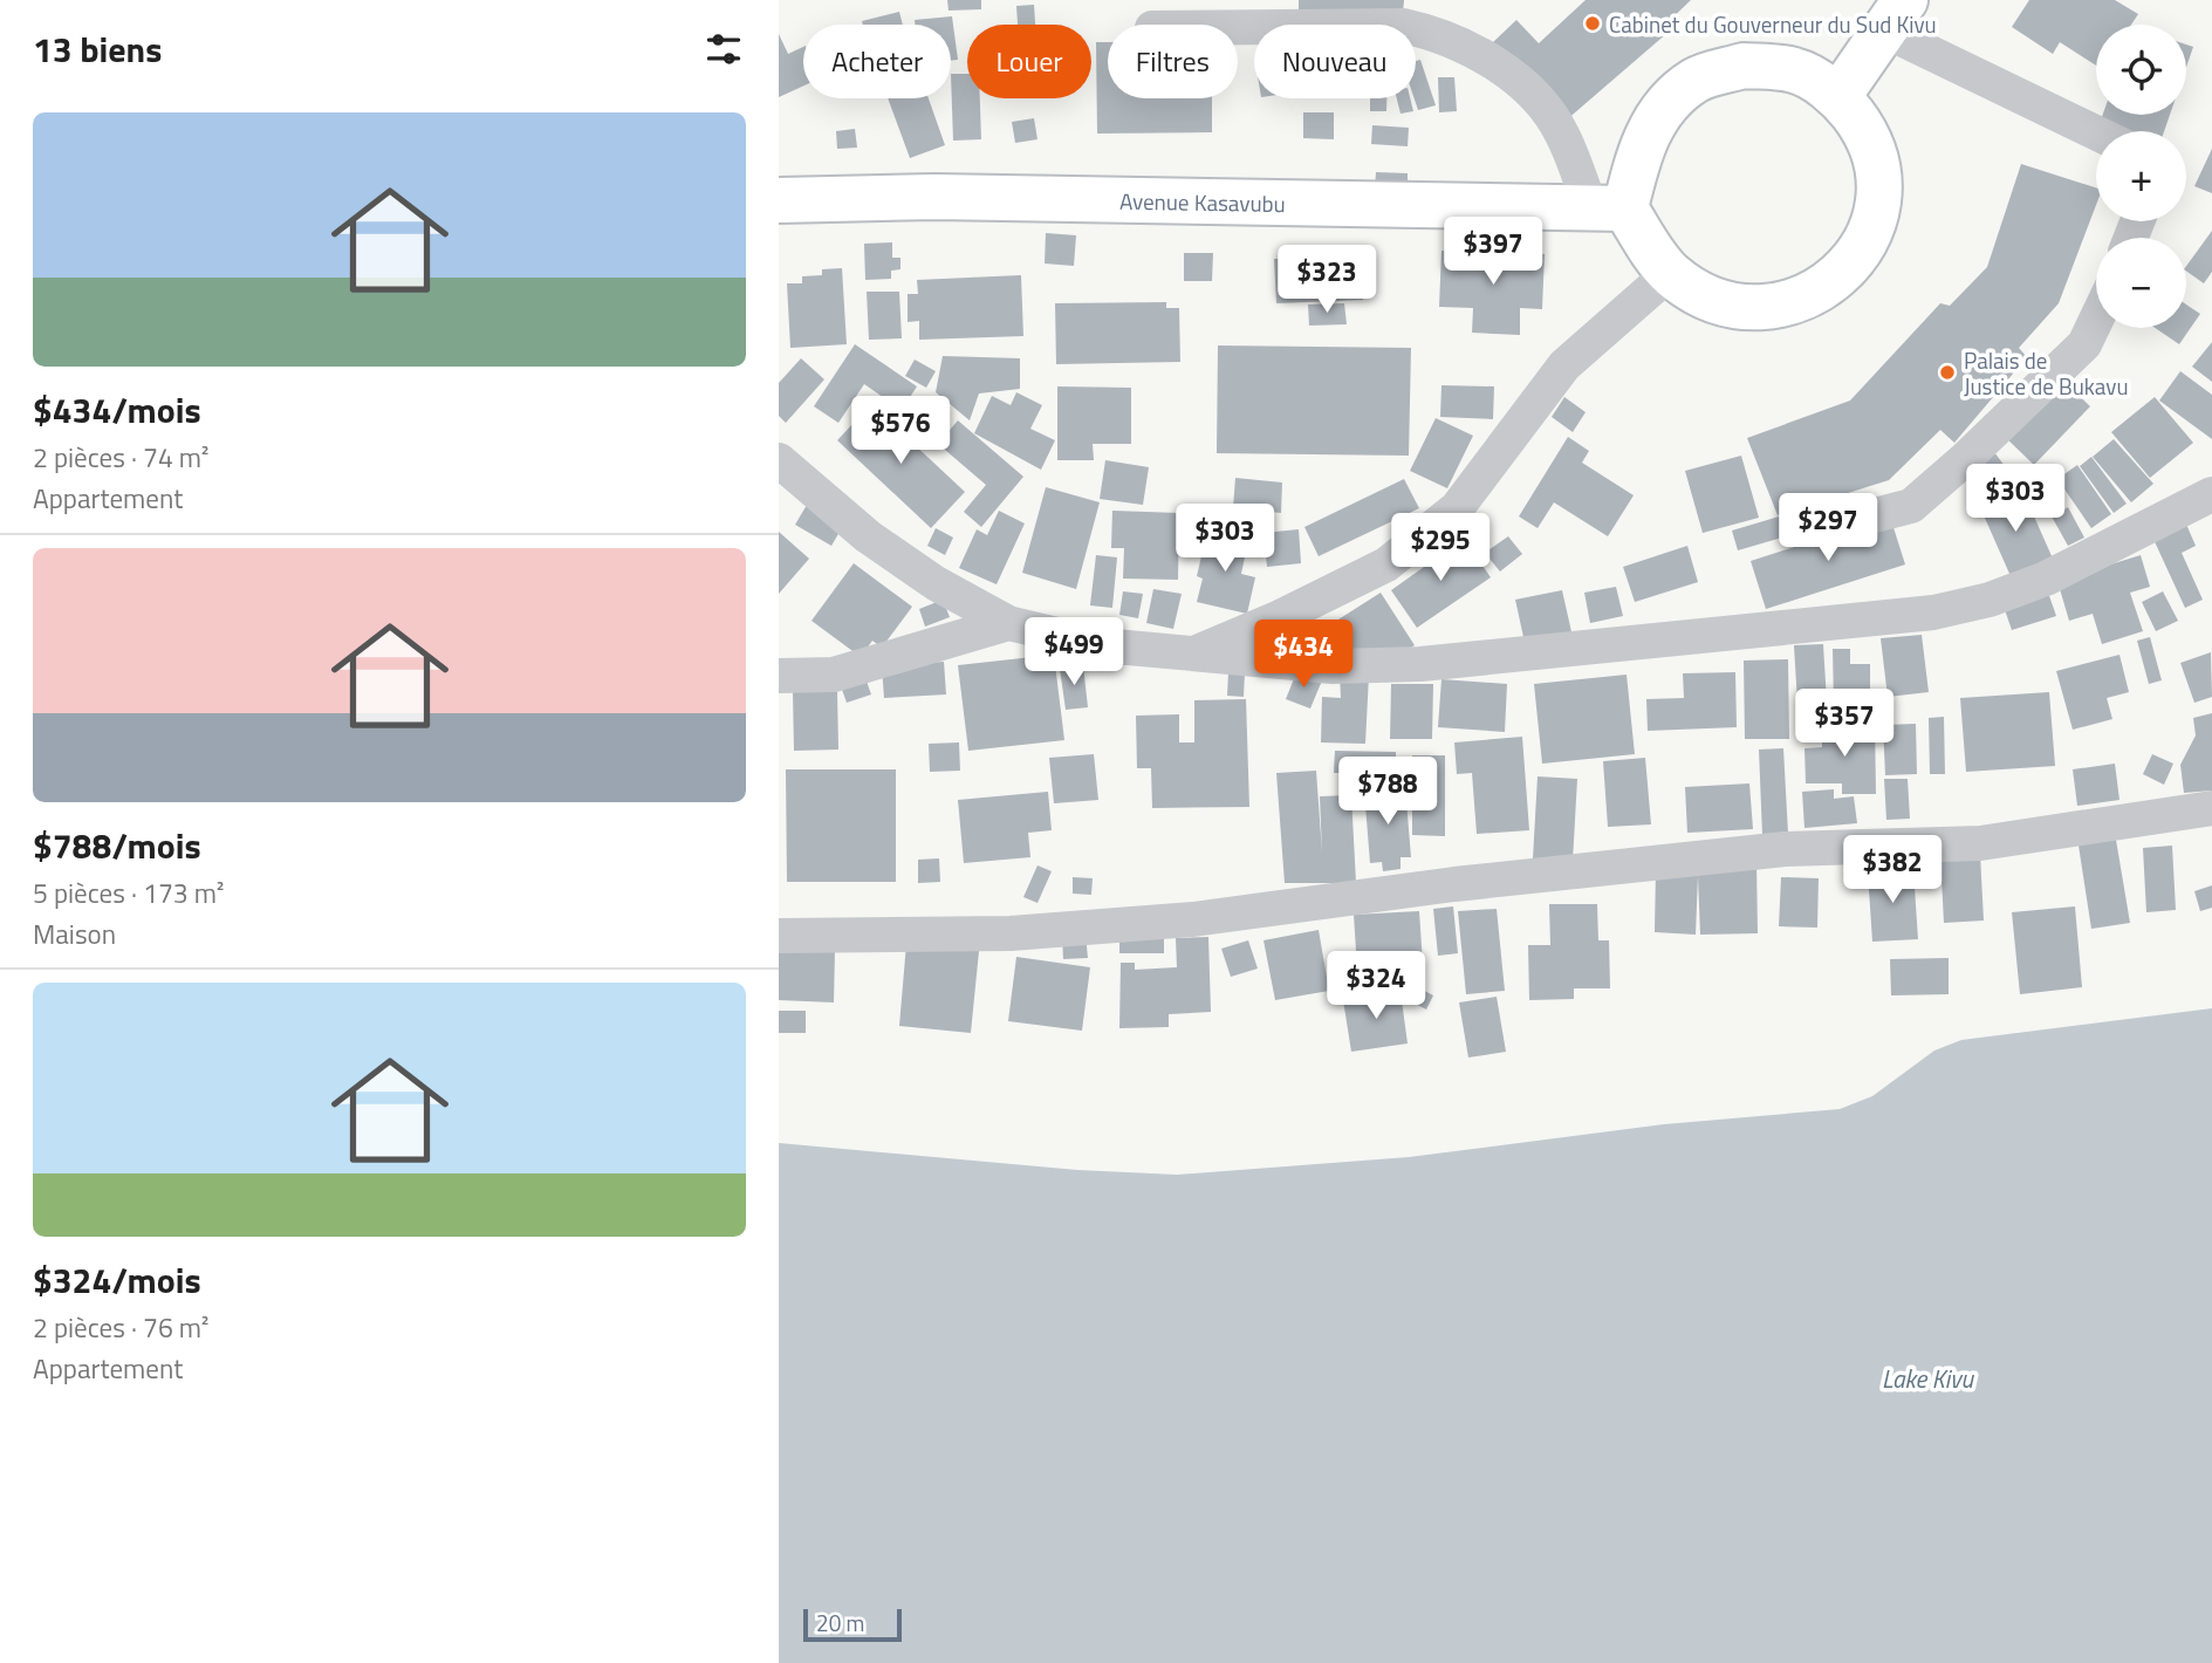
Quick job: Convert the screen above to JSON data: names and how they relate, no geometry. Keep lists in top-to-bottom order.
{
  "streets": {
    "street": ["Avenue Kasavubu"]
  },
  "water": ["Lake Kivu"],
  "places": ["Cabinet du Gouverneur du Sud Kivu", "Palais de Justice de Bukavu"],
  "scale_bar": "20 m",
  "page": {
    "heading": "13 biens",
    "map_buttons": ["+", "−"],
    "chip": [
      "Acheter",
      "Louer",
      "Filtres",
      "Nouveau"
    ],
    "list": [
      {
        "name": "$434/mois",
        "note": "2 pièces · 74 m² · Appartement"
      },
      {
        "name": "$788/mois",
        "note": "5 pièces · 173 m² · Maison"
      },
      {
        "name": "$324/mois",
        "note": "2 pièces · 76 m² · Appartement"
      }
    ],
    "price": [
      "$397",
      "$323",
      "$576",
      "$303",
      "$297",
      "$303",
      "$295",
      "$499",
      "$434",
      "$357",
      "$788",
      "$382",
      "$324"
    ],
    "scale": "20 m"
  }
}
